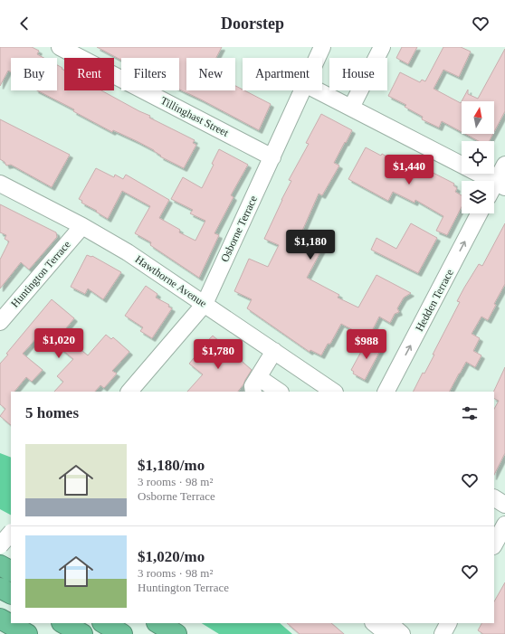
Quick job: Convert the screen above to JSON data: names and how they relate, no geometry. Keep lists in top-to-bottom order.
{
  "streets": {
    "street": [
      "Tillinghast Street",
      "Osborne Terrace",
      "Huntington Terrace",
      "Hawthorne Avenue",
      "Hedden Terrace"
    ]
  },
  "crossings": [
    ["Tillinghast Street", "Osborne Terrace"],
    ["Osborne Terrace", "Hawthorne Avenue"],
    ["Huntington Terrace", "Hawthorne Avenue"]
  ],
  "one_way": ["Hedden Terrace"],
  "north": "top",
  "page": {
    "header": "Doorstep",
    "chip": [
      "Buy",
      "Rent",
      "Filters",
      "New",
      "Apartment",
      "House"
    ],
    "price": [
      "$1,440",
      "$1,180",
      "$1,020",
      "$988",
      "$1,780"
    ],
    "heading": "5 homes",
    "list": [
      {
        "name": "$1,180/mo",
        "note": "3 rooms · 98 m² · Osborne Terrace"
      },
      {
        "name": "$1,020/mo",
        "note": "3 rooms · 98 m² · Huntington Terrace"
      }
    ]
  }
}
